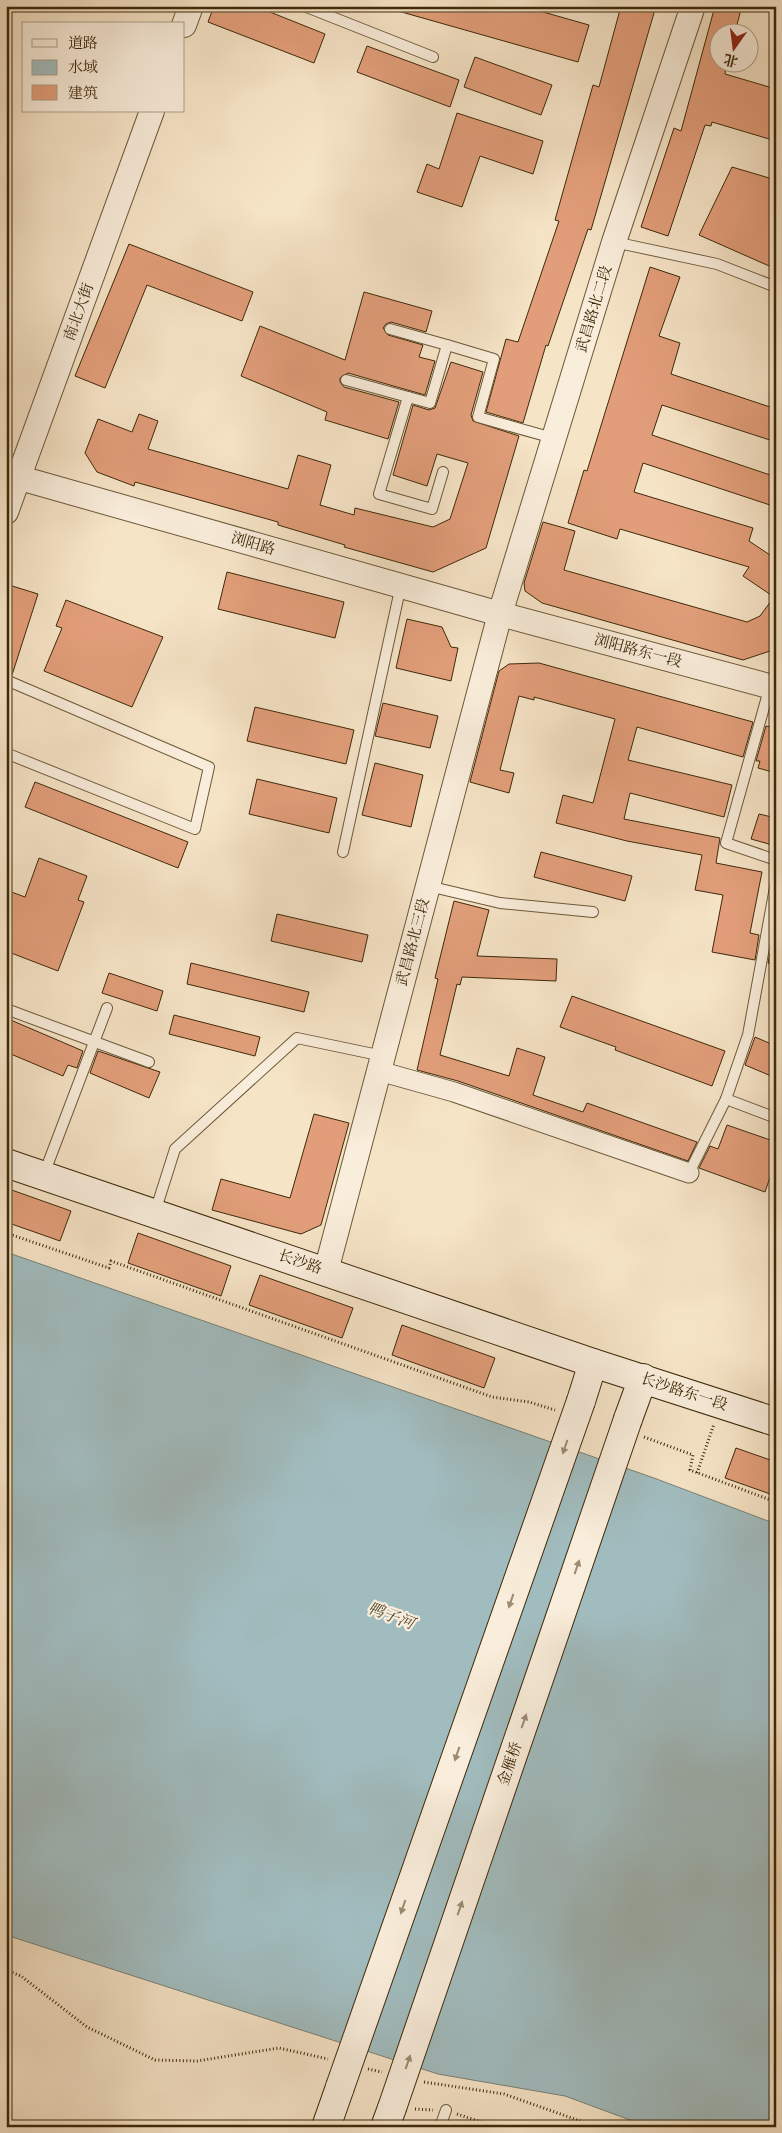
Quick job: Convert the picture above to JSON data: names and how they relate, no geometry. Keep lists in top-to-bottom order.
{
  "streets": {
    "main road": ["长沙路", "长沙路东一段", "金雁桥"],
    "street": [
      "武昌路北二段",
      "南北大街",
      "浏阳路",
      "浏阳路东一段",
      "武昌路北三段"
    ]
  },
  "crossings": [
    ["武昌路北二段", "浏阳路"],
    ["武昌路北二段", "浏阳路东一段"],
    ["武昌路北二段", "武昌路北三段"],
    ["南北大街", "浏阳路"],
    ["浏阳路", "浏阳路东一段"],
    ["浏阳路", "武昌路北三段"],
    ["浏阳路东一段", "武昌路北三段"],
    ["武昌路北三段", "长沙路"],
    ["长沙路", "长沙路东一段"],
    ["长沙路东一段", "金雁桥"]
  ],
  "water": ["鸭子河"],
  "legend": ["道路", "水域", "建筑"],
  "north": "bottom"
}
